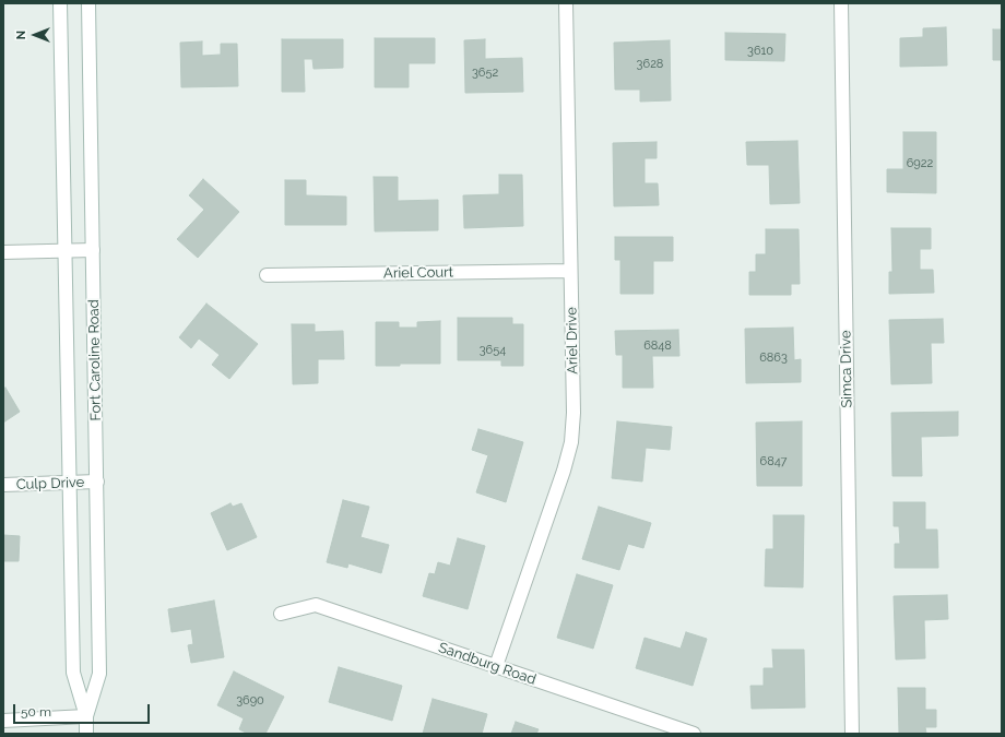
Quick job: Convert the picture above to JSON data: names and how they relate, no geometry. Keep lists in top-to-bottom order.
{
  "streets": {
    "street": [
      "Ariel Court",
      "Ariel Drive",
      "Fort Caroline Road",
      "Simca Drive",
      "Culp Drive",
      "Sandburg Road"
    ]
  },
  "crossings": [
    ["Ariel Court", "Ariel Drive"],
    ["Ariel Drive", "Sandburg Road"],
    ["Fort Caroline Road", "Culp Drive"]
  ],
  "house_numbers": [
    "3610",
    "3628",
    "3652",
    "6922",
    "6848",
    "3654",
    "6863",
    "6847",
    "3690"
  ],
  "scale_bar": "50 m",
  "north": "left"
}
